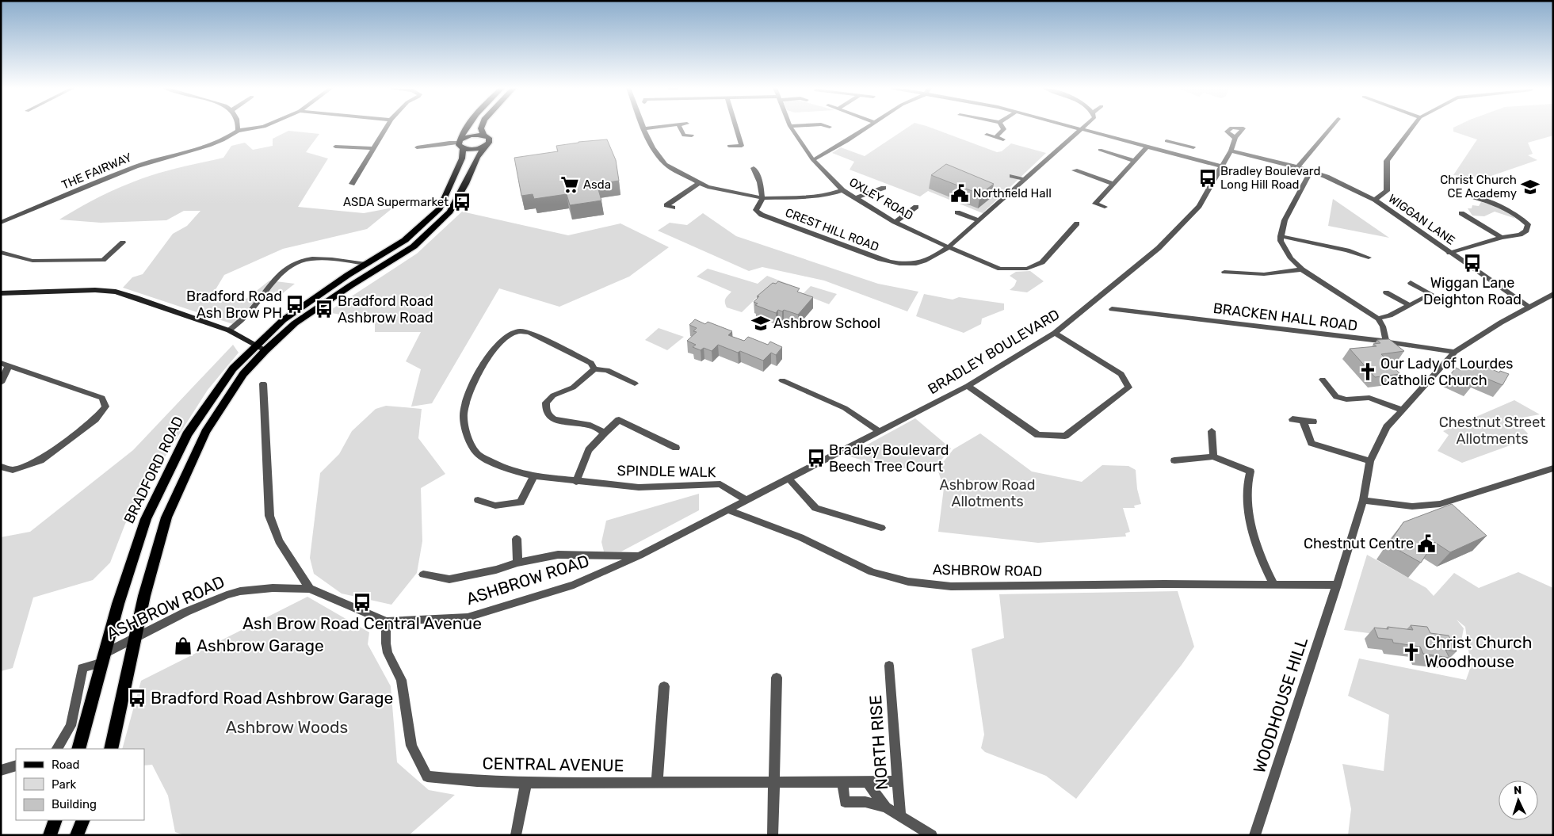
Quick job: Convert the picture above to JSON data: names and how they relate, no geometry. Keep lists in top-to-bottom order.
{
  "streets": {
    "main road": ["BRADFORD ROAD"],
    "street": [
      "THE FAIRWAY",
      "OXLEY ROAD",
      "WIGGAN LANE",
      "CREST HILL ROAD",
      "BRACKEN HALL ROAD",
      "BRADLEY BOULEVARD",
      "SPINDLE WALK",
      "ASHBROW ROAD",
      "WOODHOUSE HILL",
      "NORTH RISE",
      "CENTRAL AVENUE"
    ]
  },
  "crossings": [
    ["OXLEY ROAD", "CREST HILL ROAD"],
    ["WIGGAN LANE", "WOODHOUSE HILL"],
    ["BRACKEN HALL ROAD", "WOODHOUSE HILL"],
    ["BRADLEY BOULEVARD", "SPINDLE WALK"],
    ["BRADLEY BOULEVARD", "ASHBROW ROAD"],
    ["BRADFORD ROAD", "ASHBROW ROAD"],
    ["ASHBROW ROAD", "WOODHOUSE HILL"],
    ["ASHBROW ROAD", "CENTRAL AVENUE"],
    ["NORTH RISE", "CENTRAL AVENUE"]
  ],
  "parks": ["Chestnut Street Allotments", "Ashbrow Road Allotments", "Ashbrow Woods"],
  "places": {
    "bus stop": [
      "Bradley Boulevard Long Hill Road",
      "ASDA Supermarket",
      "Wiggan Lane Deighton Road",
      "Bradford Road Ash Brow PH",
      "Bradford Road Ashbrow Road",
      "Bradley Boulevard Beech Tree Court",
      "Ash Brow Road Central Avenue",
      "Bradford Road Ashbrow Garage"
    ],
    "supermarket": ["Asda"],
    "school or university": ["Christ Church CE Academy", "Ashbrow School"],
    "public building": ["Northfield Hall", "Chestnut Centre"],
    "church": ["Our Lady of Lourdes Catholic Church", "Christ Church Woodhouse"],
    "shop": ["Ashbrow Garage"]
  },
  "legend": ["Road", "Park", "Building"],
  "north": "top"
}
